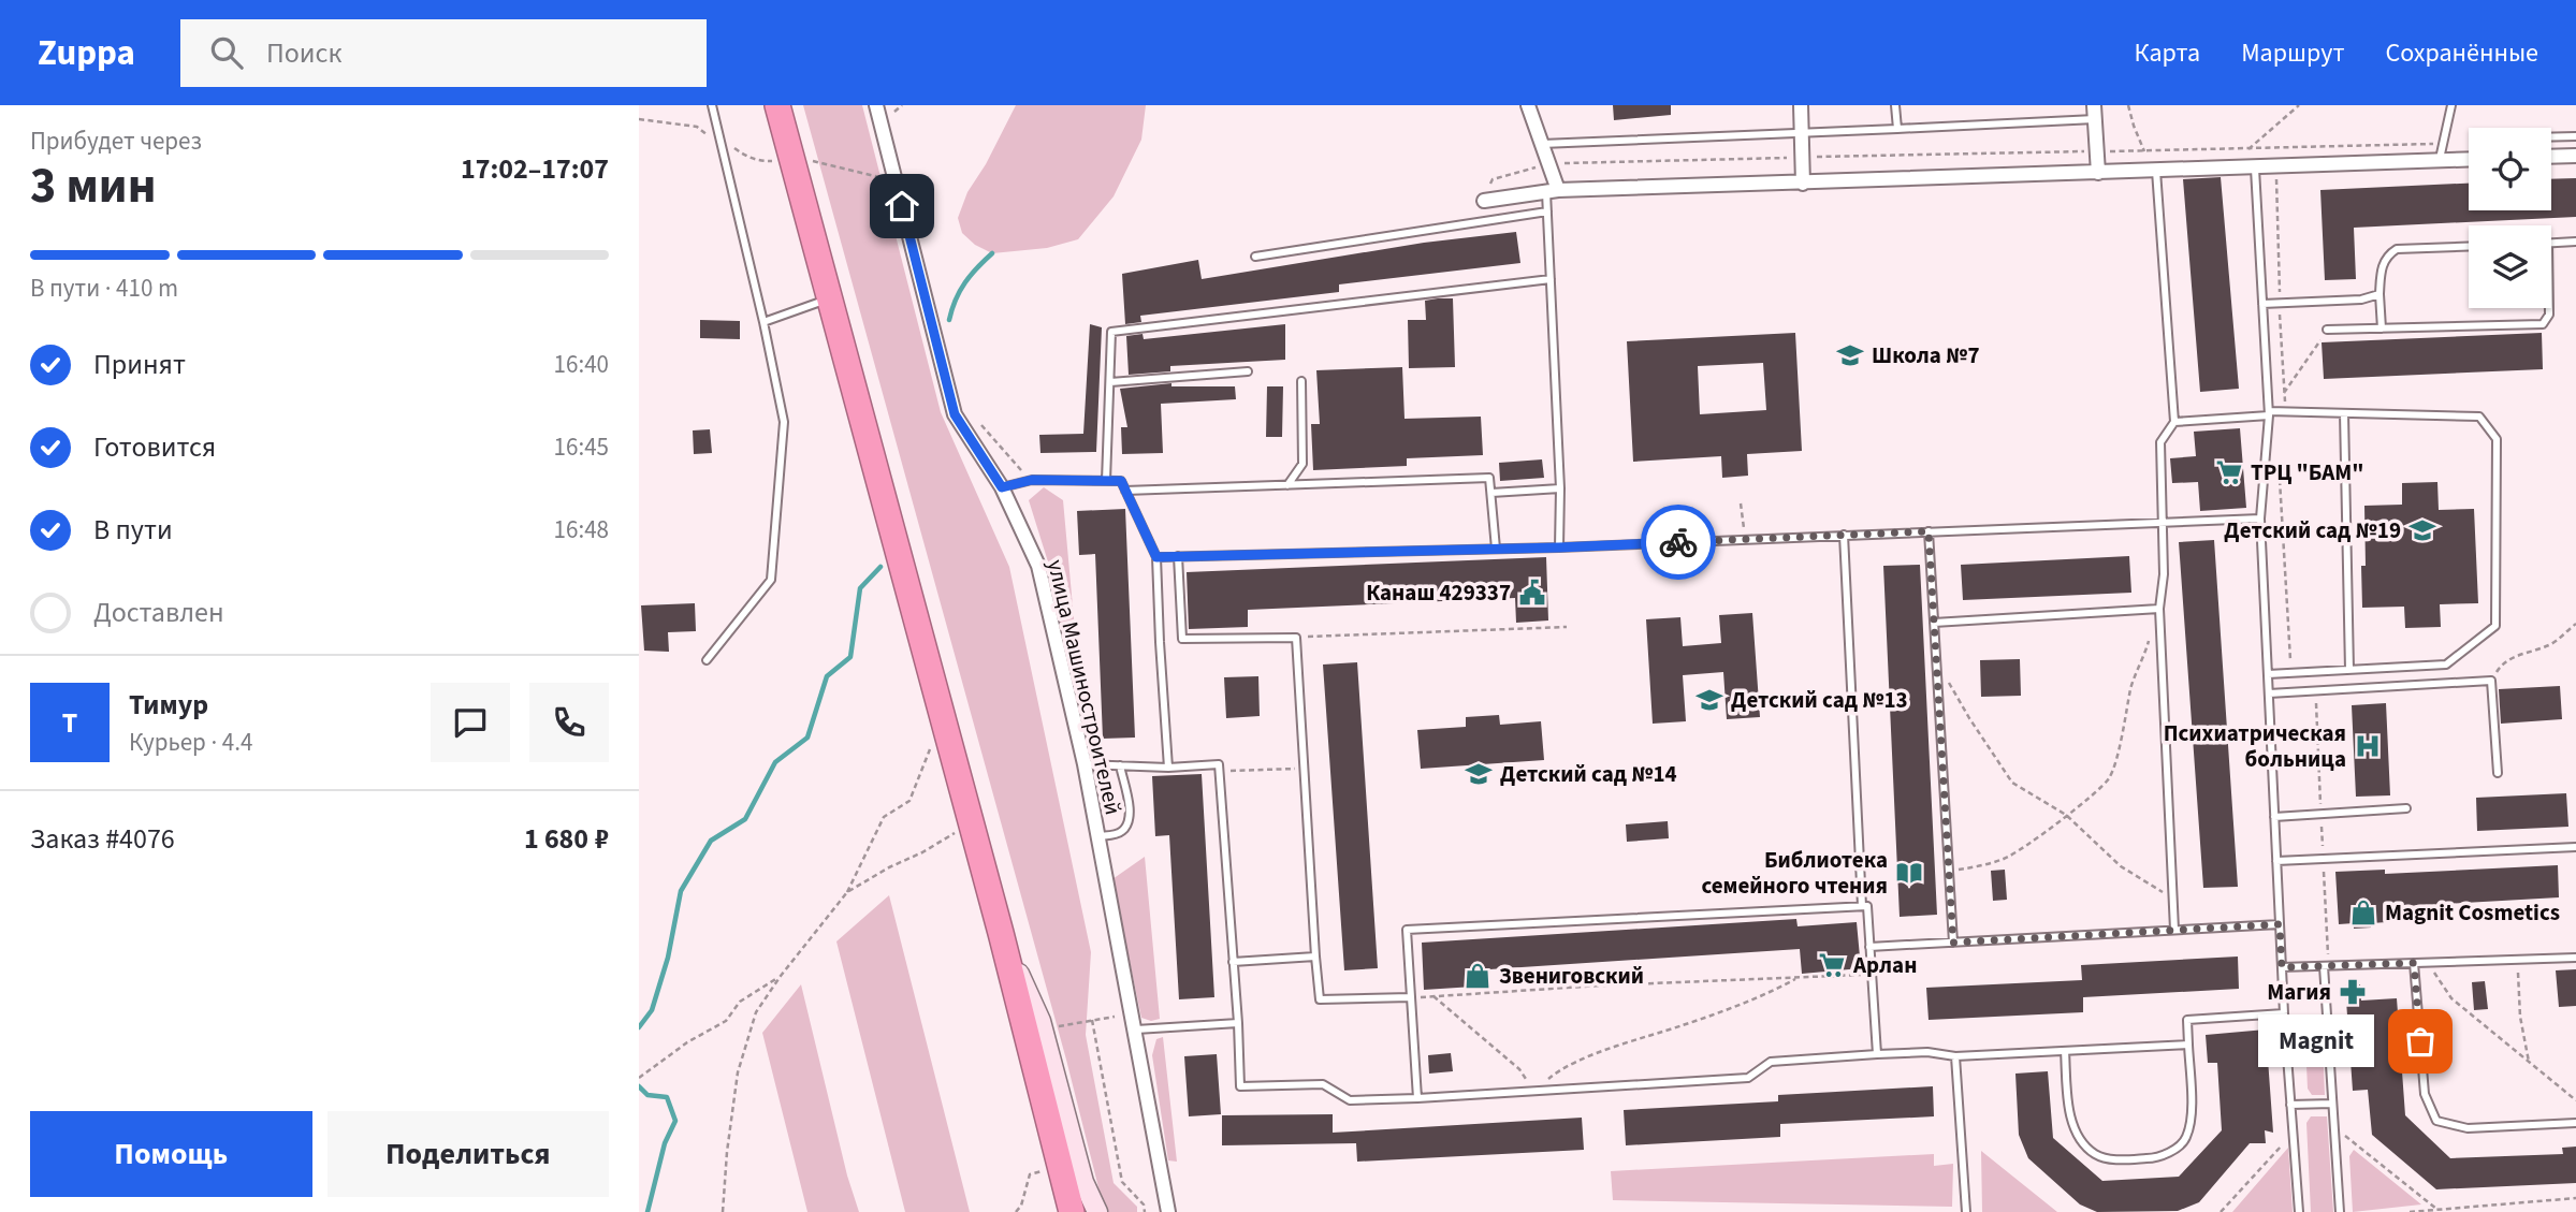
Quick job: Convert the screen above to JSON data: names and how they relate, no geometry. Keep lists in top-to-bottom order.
{
  "streets": {
    "street": ["улица Машиностроителей"]
  },
  "places": {
    "school or university": [
      "Школа №7",
      "Детский сад №19",
      "Детский сад №13",
      "Детский сад №14"
    ],
    "supermarket": ["ТРЦ \"БАМ\"", "Арлан"],
    "public building": ["Канаш 429337"],
    "hospital": ["Психиатрическая больница"],
    "library": ["Библиотека семейного чтения"],
    "shop": ["Magnit Cosmetics", "Звениговский"],
    "pharmacy": ["Магия"],
    "other": ["Magnit"]
  },
  "page": {
    "header": "Zuppa",
    "search": "Поиск",
    "nav": ["Карта", "Маршрут", "Сохранённые"],
    "heading": ["3 мин", "Прибудет через", "17:02–17:07"],
    "panel": [
      "Тимур",
      "Курьер · 4.4",
      "Заказ #4076",
      "1 680 ₽"
    ],
    "bar": "В пути · 410 m",
    "list": [
      ["Принят", "16:40"],
      ["Готовится", "16:45"],
      ["В пути", "16:48"],
      "Доставлен"
    ],
    "round": "Т",
    "bubble": "Magnit",
    "buttons": ["Помощь", "Поделиться"]
  }
}
